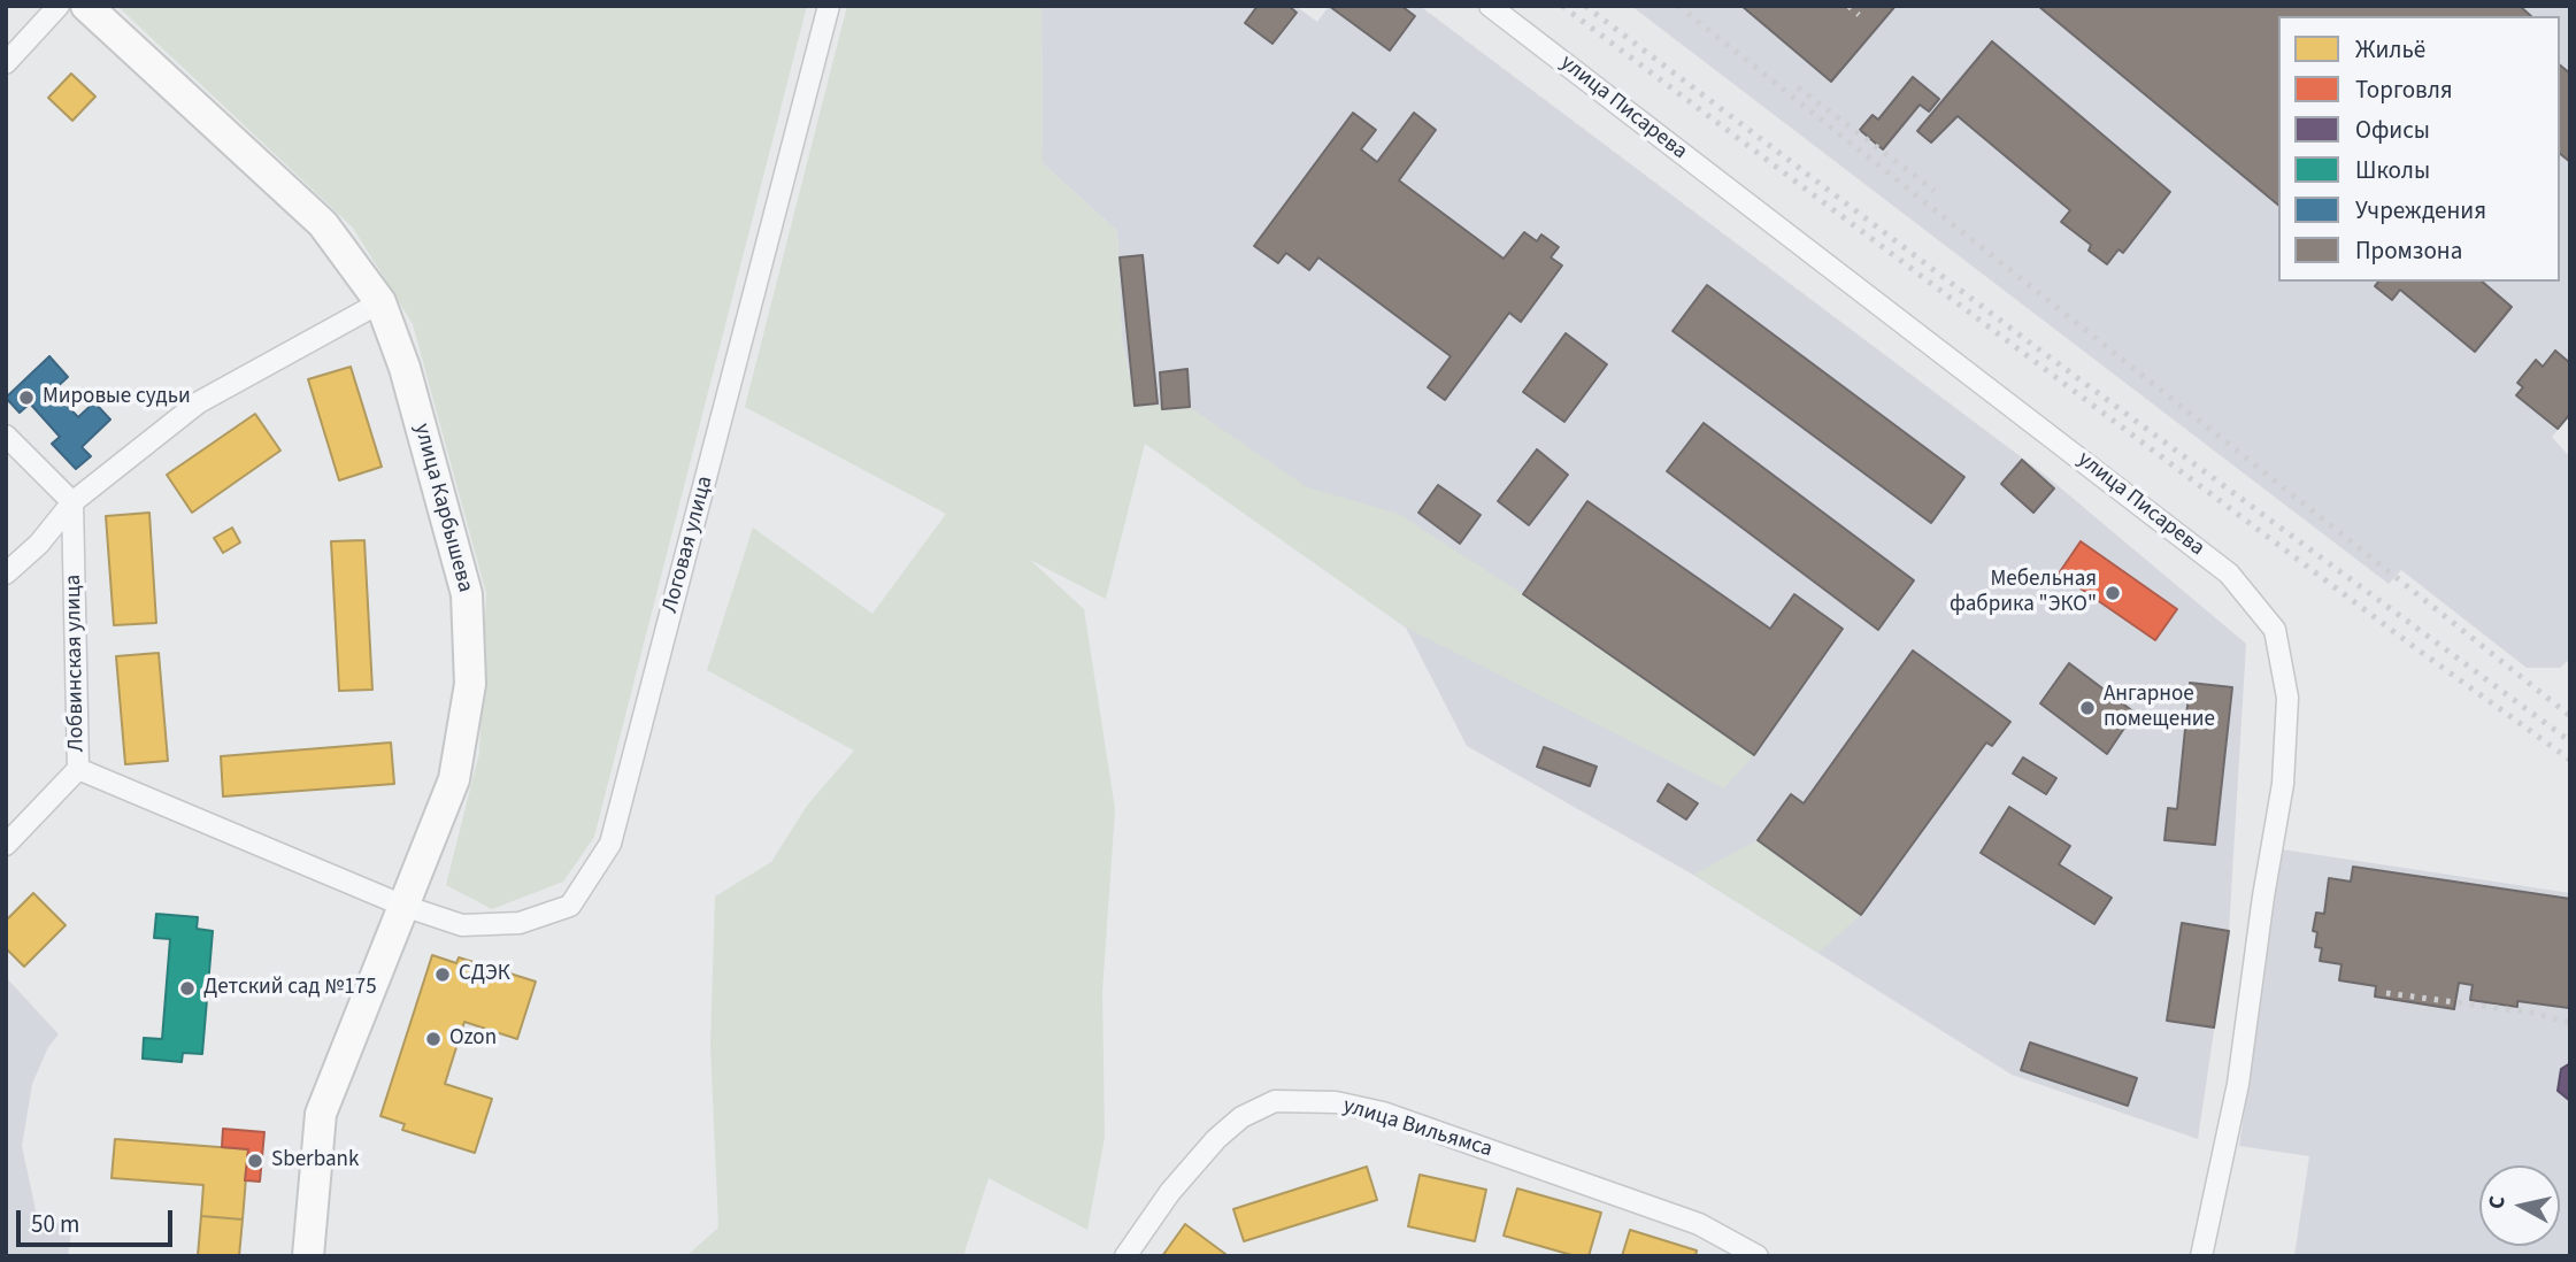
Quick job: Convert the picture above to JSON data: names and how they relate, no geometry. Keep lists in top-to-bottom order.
{
  "streets": {
    "street": [
      "улица Писарева",
      "улица Карбышева",
      "Логовая улица",
      "Лобвинская улица",
      "улица Вильямса"
    ]
  },
  "crossings": [
    ["улица Карбышева", "Логовая улица"],
    ["Логовая улица", "Лобвинская улица"]
  ],
  "places": [
    "Мировые судьи",
    "Мебельная фабрика \"ЭКО\"",
    "Ангарное помещение",
    "СДЭК",
    "Детский сад №175",
    "Ozon",
    "Sberbank"
  ],
  "legend": [
    "Жильё",
    "Торговля",
    "Офисы",
    "Школы",
    "Учреждения",
    "Промзона"
  ],
  "scale_bar": "50 m",
  "north": "left"
}
